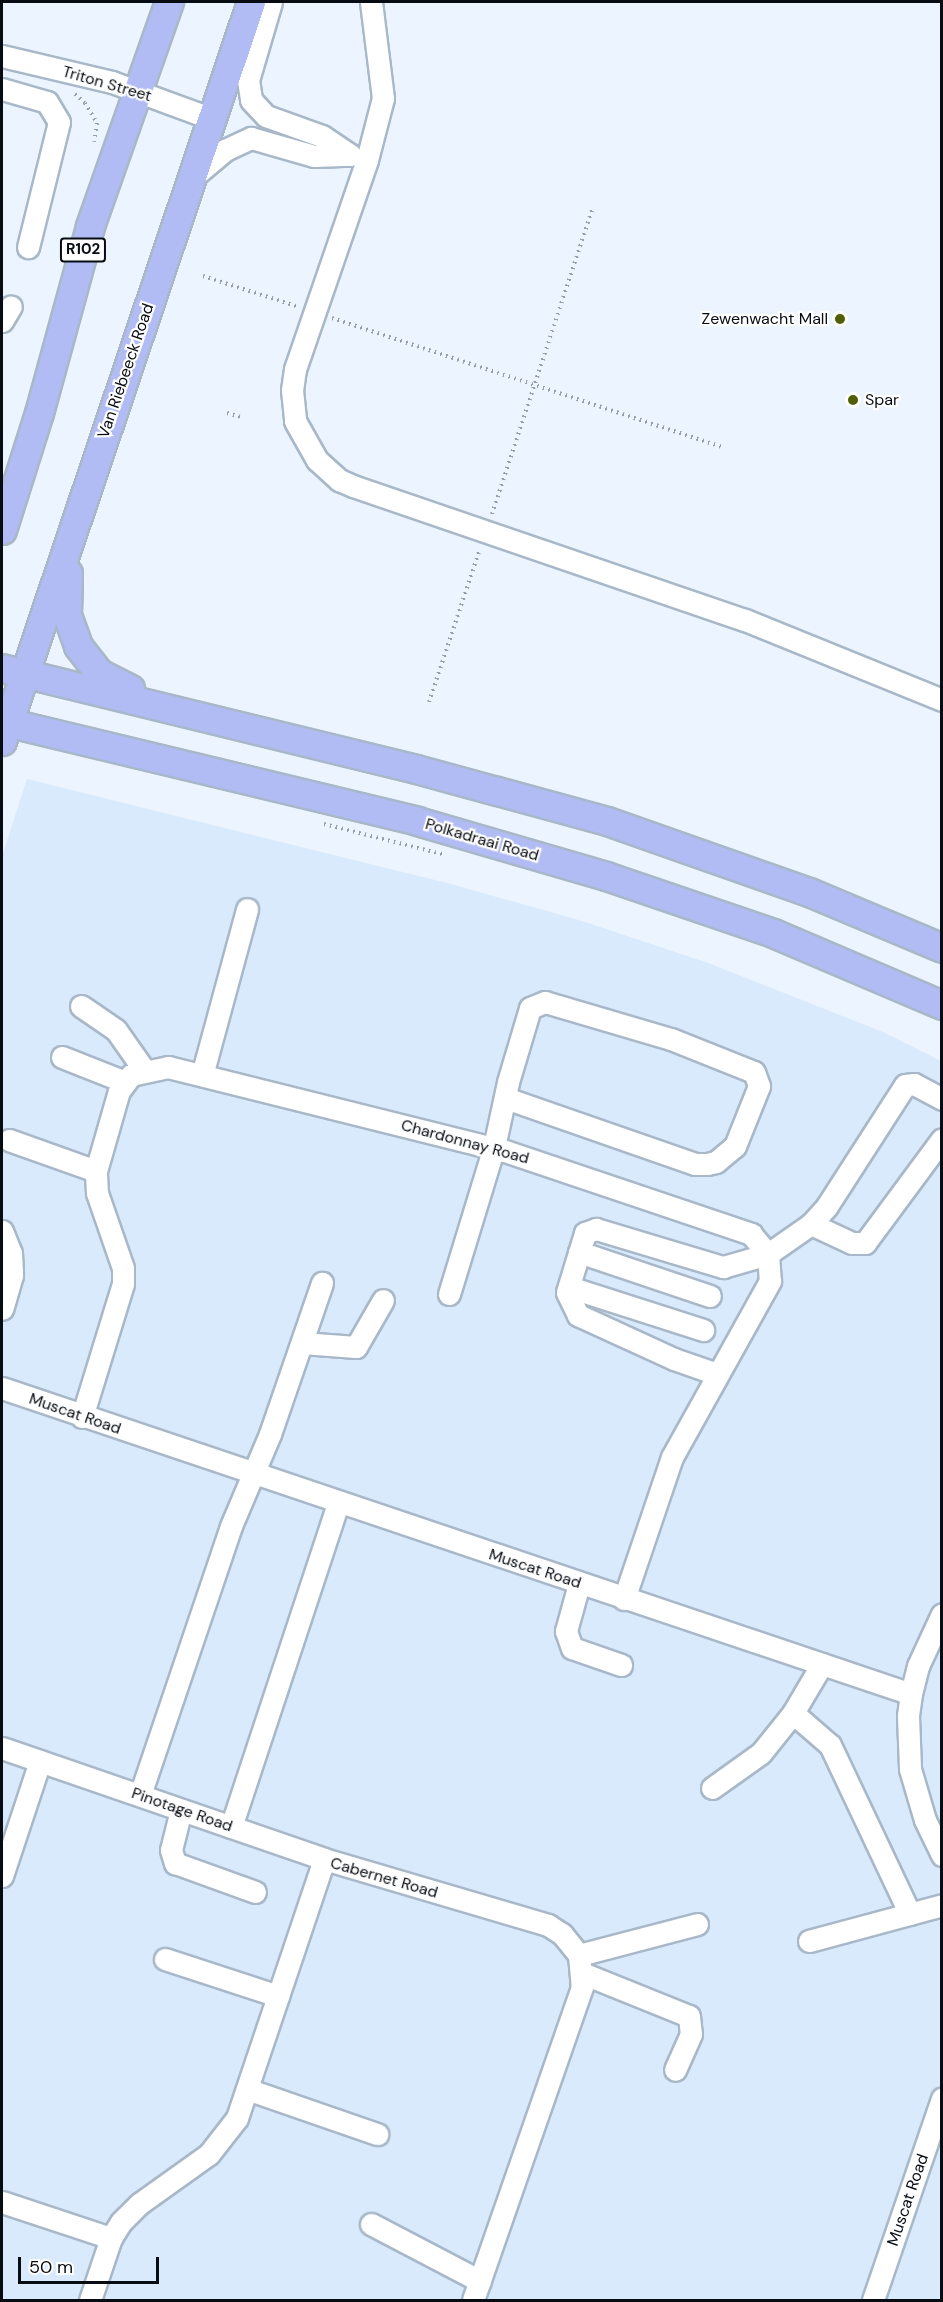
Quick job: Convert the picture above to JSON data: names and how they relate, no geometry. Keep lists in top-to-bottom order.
{
  "streets": {
    "main road": ["R102", "Van Riebeeck Road", "Polkadraai Road"],
    "street": [
      "Triton Street",
      "Chardonnay Road",
      "Muscat Road",
      "Pinotage Road",
      "Cabernet Road"
    ]
  },
  "crossings": [
    ["Triton Street", "R102"],
    ["Triton Street", "Van Riebeeck Road"],
    ["Van Riebeeck Road", "Polkadraai Road"],
    ["Pinotage Road", "Cabernet Road"]
  ],
  "places": ["Zewenwacht Mall", "Spar"],
  "scale_bar": "50 m"
}
